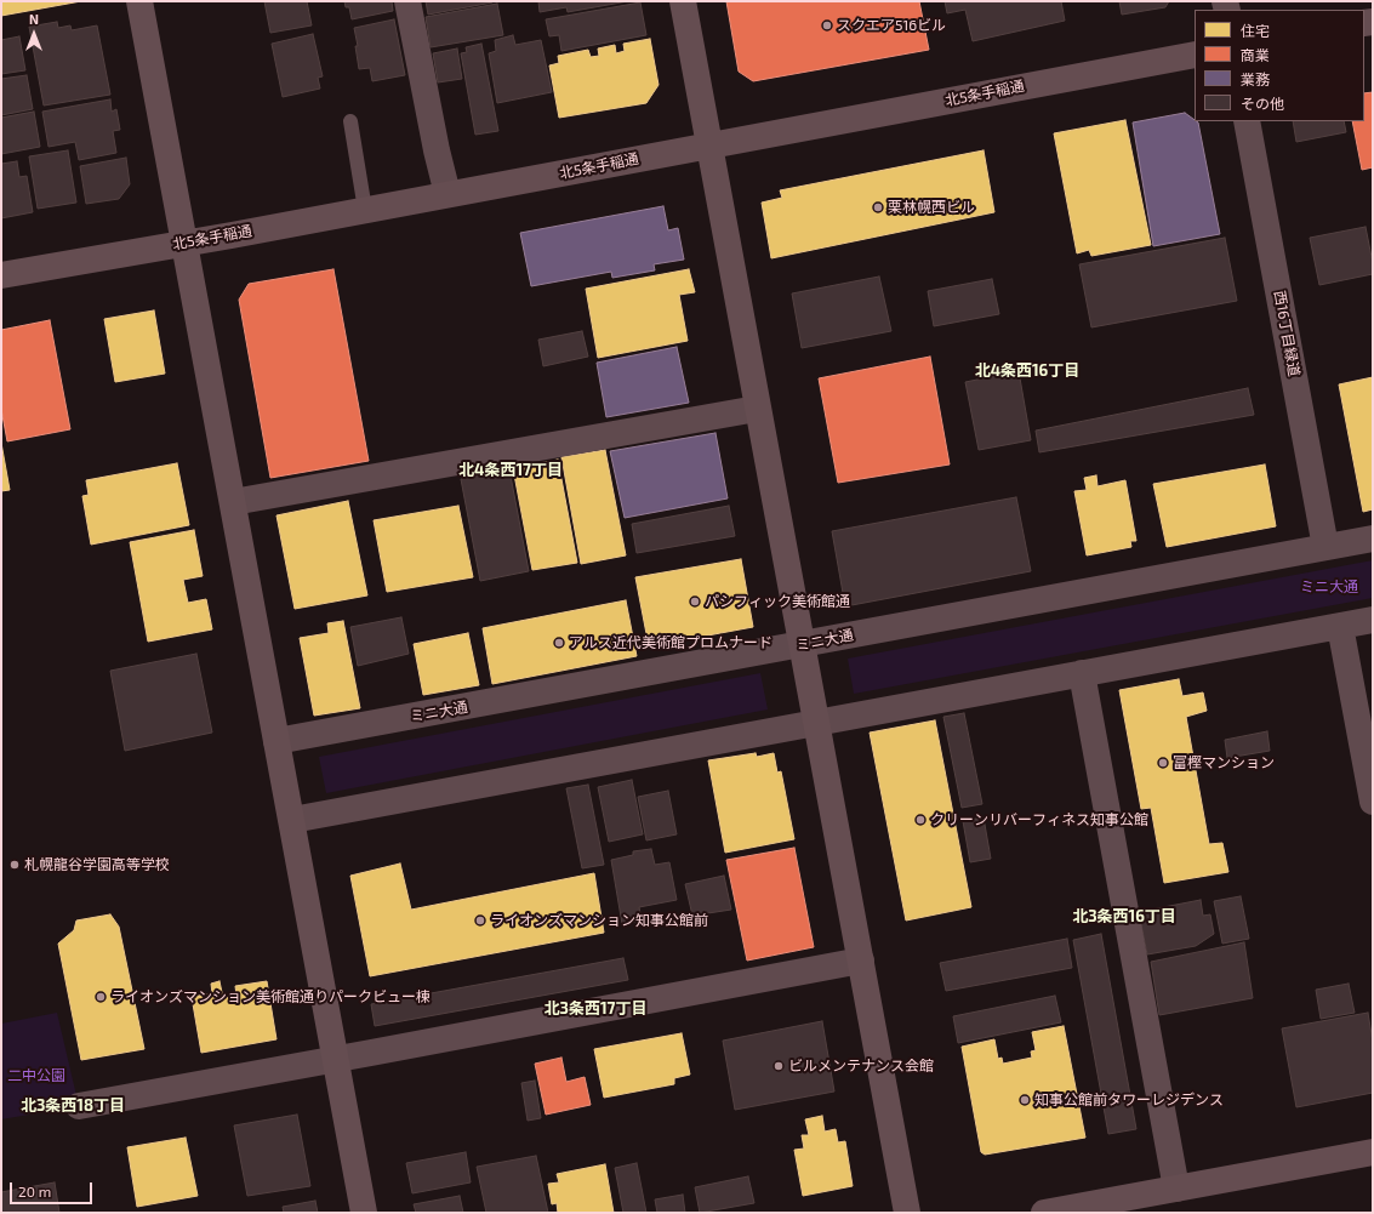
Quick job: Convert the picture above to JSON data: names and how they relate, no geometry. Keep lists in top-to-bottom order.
{
  "streets": {
    "street": ["北5条手稲通", "西16丁目緑道", "ミニ大通"]
  },
  "crossings": [
    ["西16丁目緑道", "ミニ大通"]
  ],
  "districts": [
    "北4条西16丁目",
    "北4条西17丁目",
    "北3条西16丁目",
    "北3条西17丁目",
    "北3条西18丁目"
  ],
  "parks": ["ミニ大通", "二中公園"],
  "places": [
    "スクエア516ビル",
    "栗林幌西ビル",
    "パシフィック美術館通",
    "アルス近代美術館プロムナード",
    "富樫マンション",
    "クリーンリバーフィネス知事公館",
    "札幌龍谷学園高等学校",
    "ライオンズマンション知事公館前",
    "ライオンズマンション美術館通りパークビュー棟",
    "ビルメンテナンス会館",
    "知事公館前タワーレジデンス"
  ],
  "legend": [
    "住宅",
    "商業",
    "業務",
    "その他"
  ],
  "scale_bar": "20 m",
  "north": "top"
}
